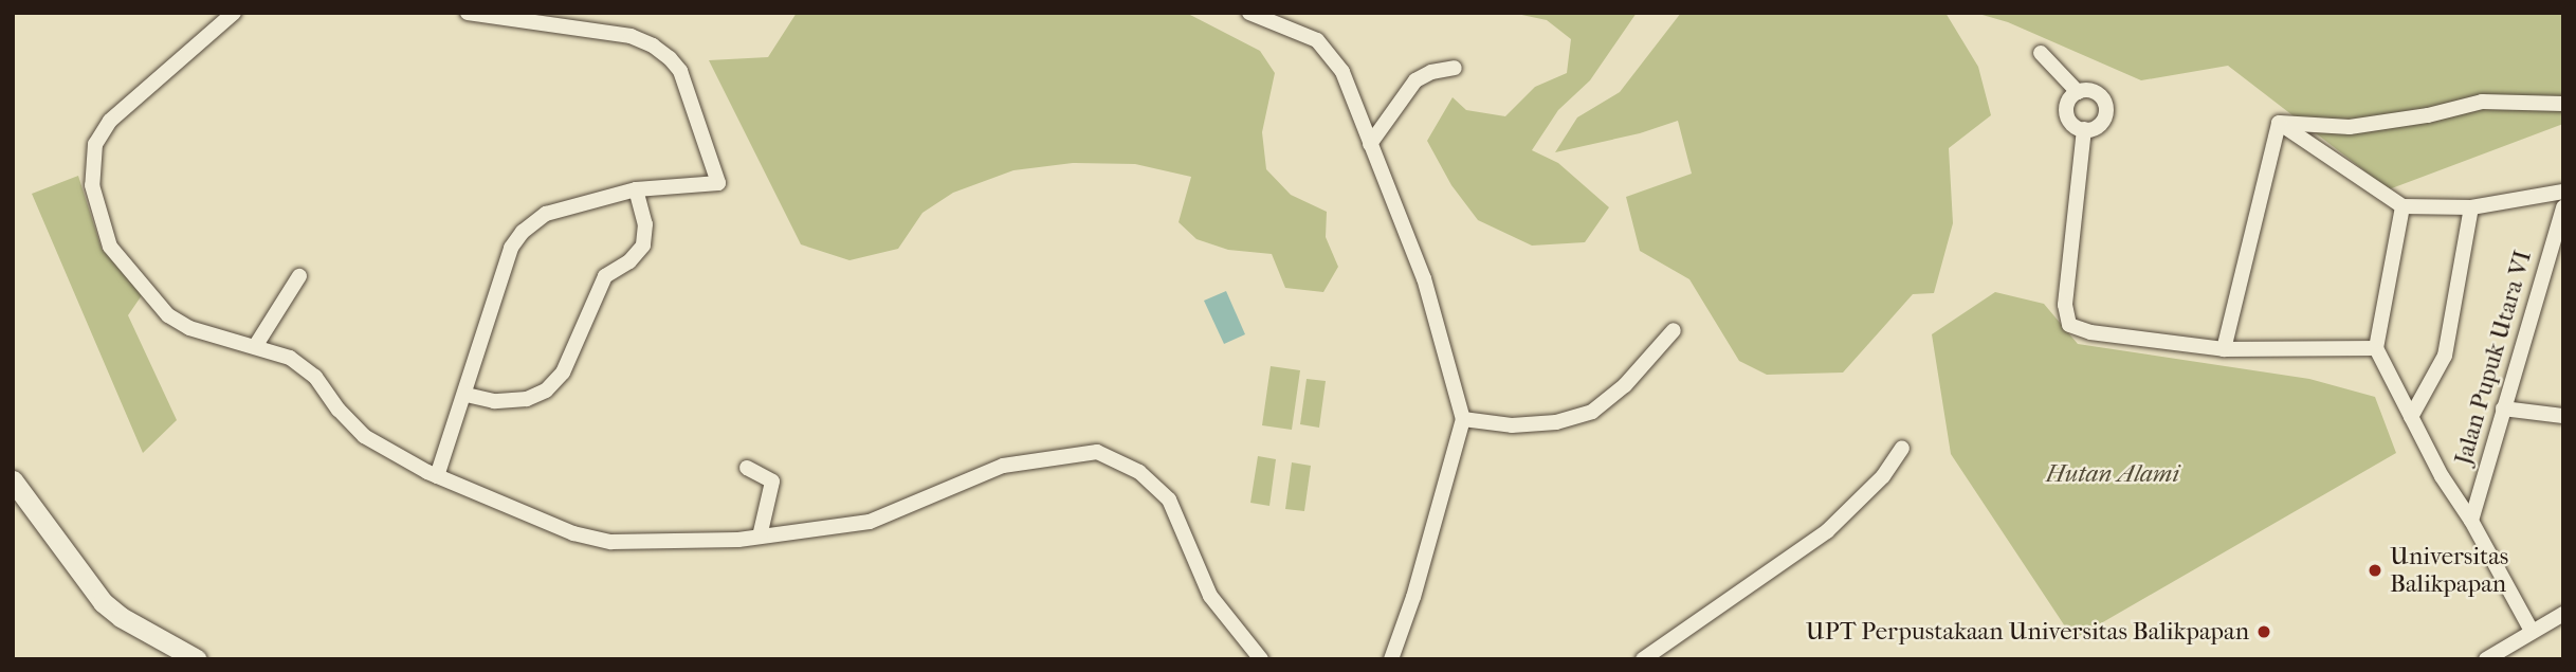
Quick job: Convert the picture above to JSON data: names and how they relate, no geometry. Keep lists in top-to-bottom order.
{
  "streets": {
    "street": ["Jalan Pupuk Utara VI"]
  },
  "parks": ["Hutan Alami"],
  "places": ["Universitas Balikpapan", "UPT Perpustakaan Universitas Balikpapan"]
}
